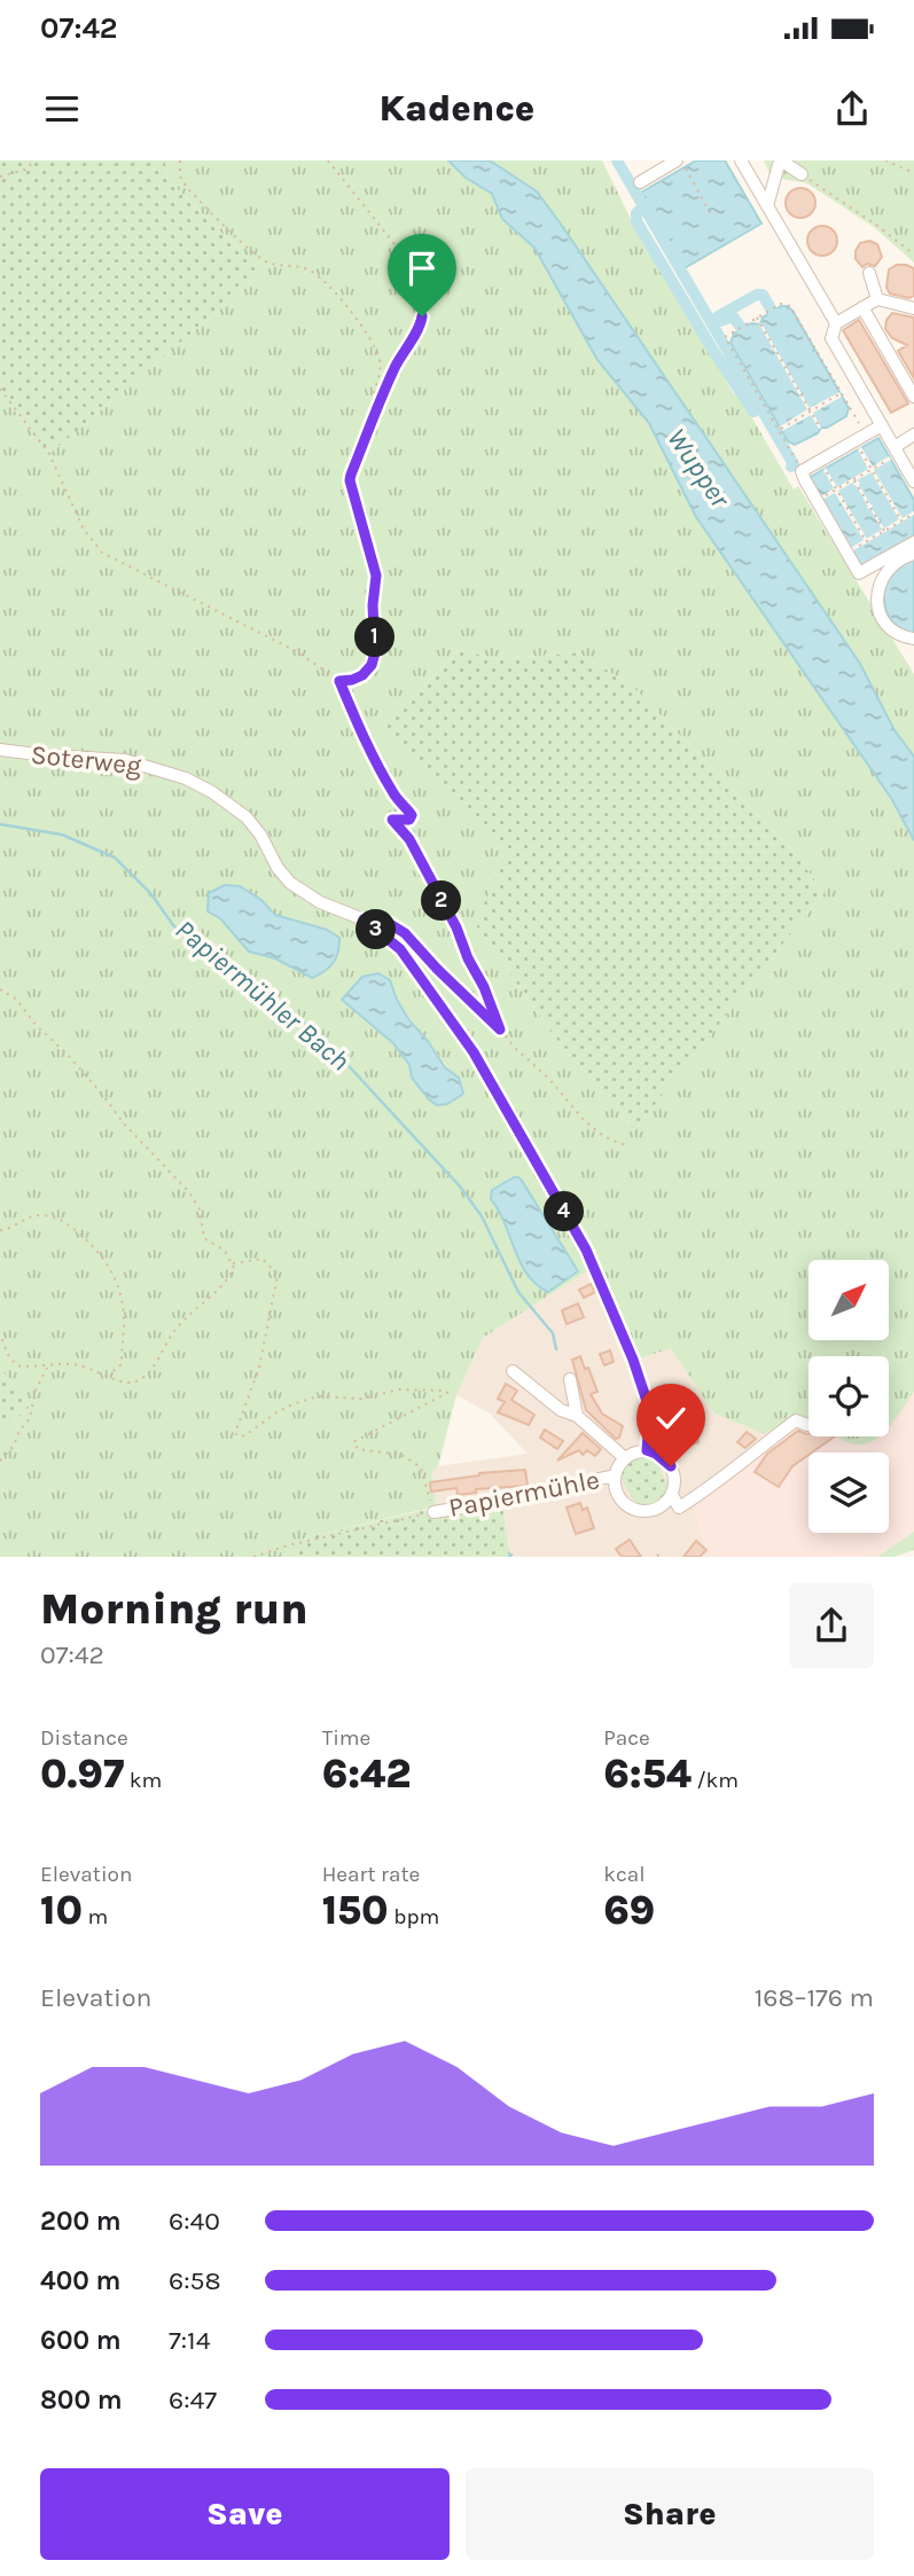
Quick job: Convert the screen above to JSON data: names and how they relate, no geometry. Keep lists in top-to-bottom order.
{
  "streets": {
    "street": ["Soterweg", "Papiermühle"]
  },
  "crossings": [
    ["Soterweg", "Papiermühle"]
  ],
  "water": ["Wupper", "Papiermühler Bach"],
  "north": "top right",
  "page": {
    "status": "07:42",
    "header": "Kadence",
    "pins": [
      "1",
      "2",
      "3",
      "4"
    ],
    "heading": ["Morning run", "07:42"],
    "stats": [
      ["Distance", "0.97 km"],
      ["Time", "6:42"],
      ["Pace", "6:54 /km"],
      ["Elevation", "10 m"],
      ["Heart rate", "150 bpm"],
      ["kcal", "69"]
    ],
    "chart": ["Elevation", "168–176 m"],
    "list": [
      {
        "name": "200 m",
        "note": "6:40"
      },
      {
        "name": "400 m",
        "note": "6:58"
      },
      {
        "name": "600 m",
        "note": "7:14"
      },
      {
        "name": "800 m",
        "note": "6:47"
      }
    ],
    "buttons": ["Save", "Share"]
  }
}
